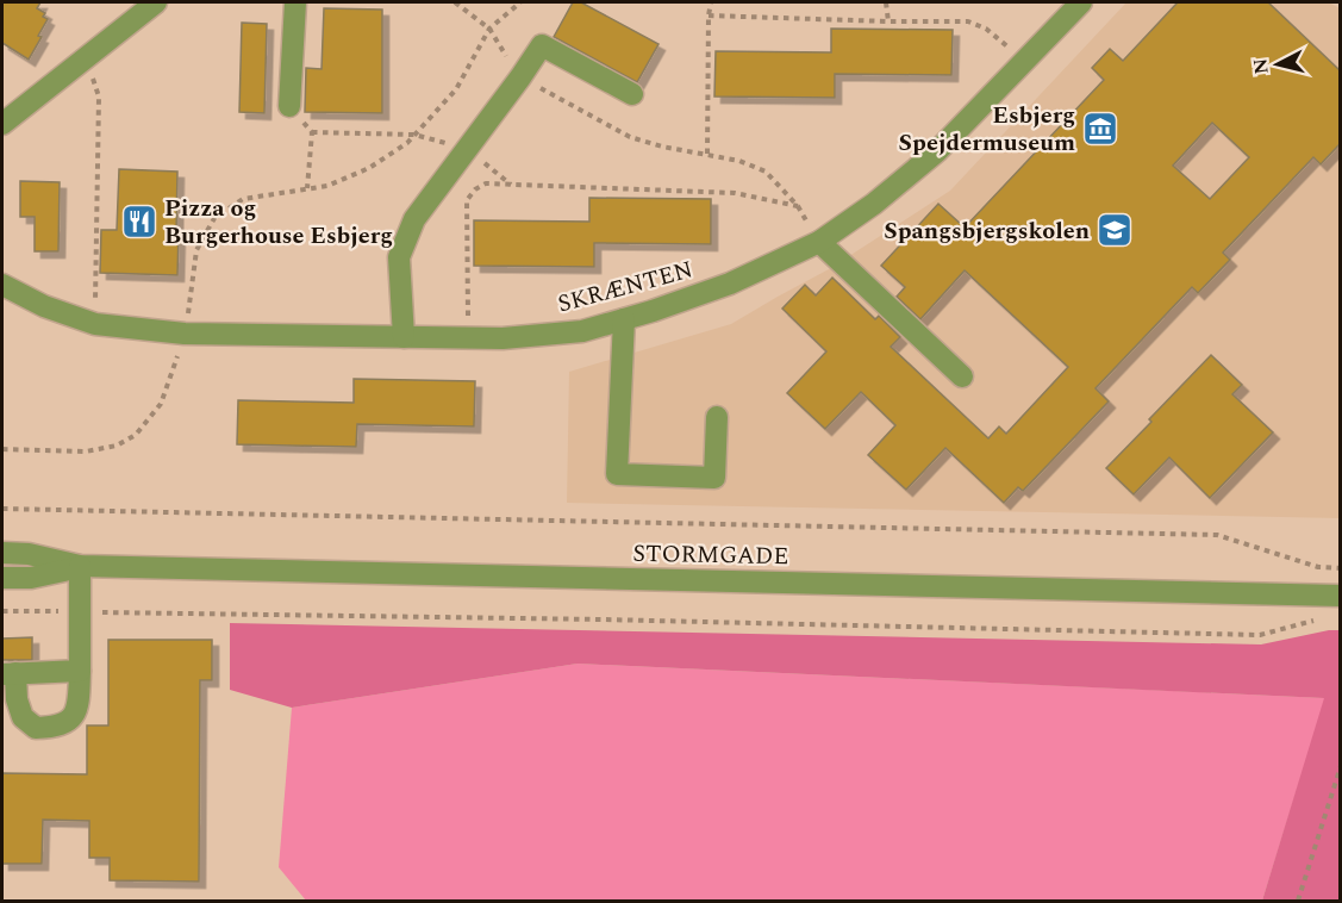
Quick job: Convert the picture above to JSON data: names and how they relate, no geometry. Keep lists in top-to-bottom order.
{
  "streets": {
    "street": ["SKRÆNTEN", "STORMGADE"]
  },
  "places": {
    "museum": ["Esbjerg Spejdermuseum"],
    "restaurant": ["Pizza og Burgerhouse Esbjerg"],
    "school or university": ["Spangsbjergskolen"]
  },
  "north": "left"
}
